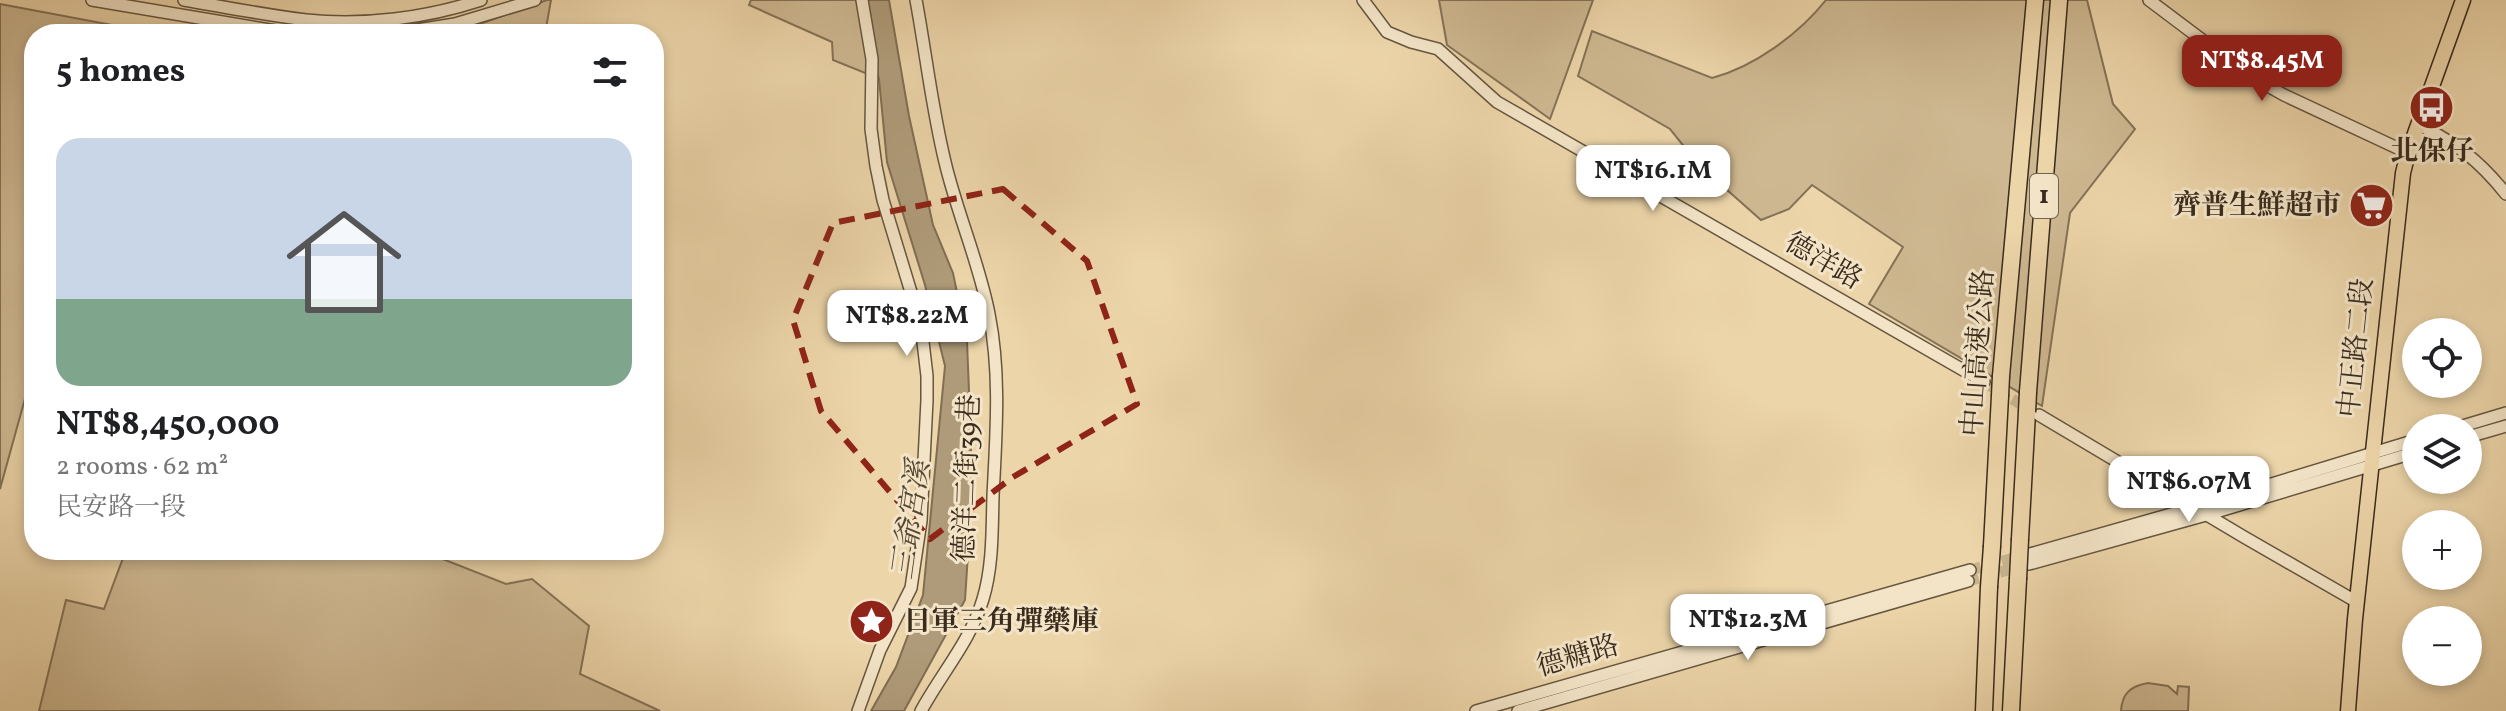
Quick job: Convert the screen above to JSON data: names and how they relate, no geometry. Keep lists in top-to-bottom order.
{
  "streets": {
    "highway": ["1", "中山高速公路"],
    "main road": ["中正路二段"],
    "street": ["德洋路", "德洋二街39巷", "德糖路"]
  },
  "water": ["三爺宮溪"],
  "places": {
    "bus stop": ["北保仔"],
    "supermarket": ["齊普生鮮超市"],
    "place": ["日軍三角彈藥庫"]
  },
  "page": {
    "heading": "5 homes",
    "price": [
      "NT$8.45M",
      "NT$16.1M",
      "NT$8.22M",
      "NT$6.07M",
      "NT$12.3M"
    ],
    "list": [
      {
        "name": "NT$8,450,000",
        "note": "2 rooms · 62 m² · 民安路一段"
      }
    ],
    "map_buttons": ["+", "−"]
  }
}
